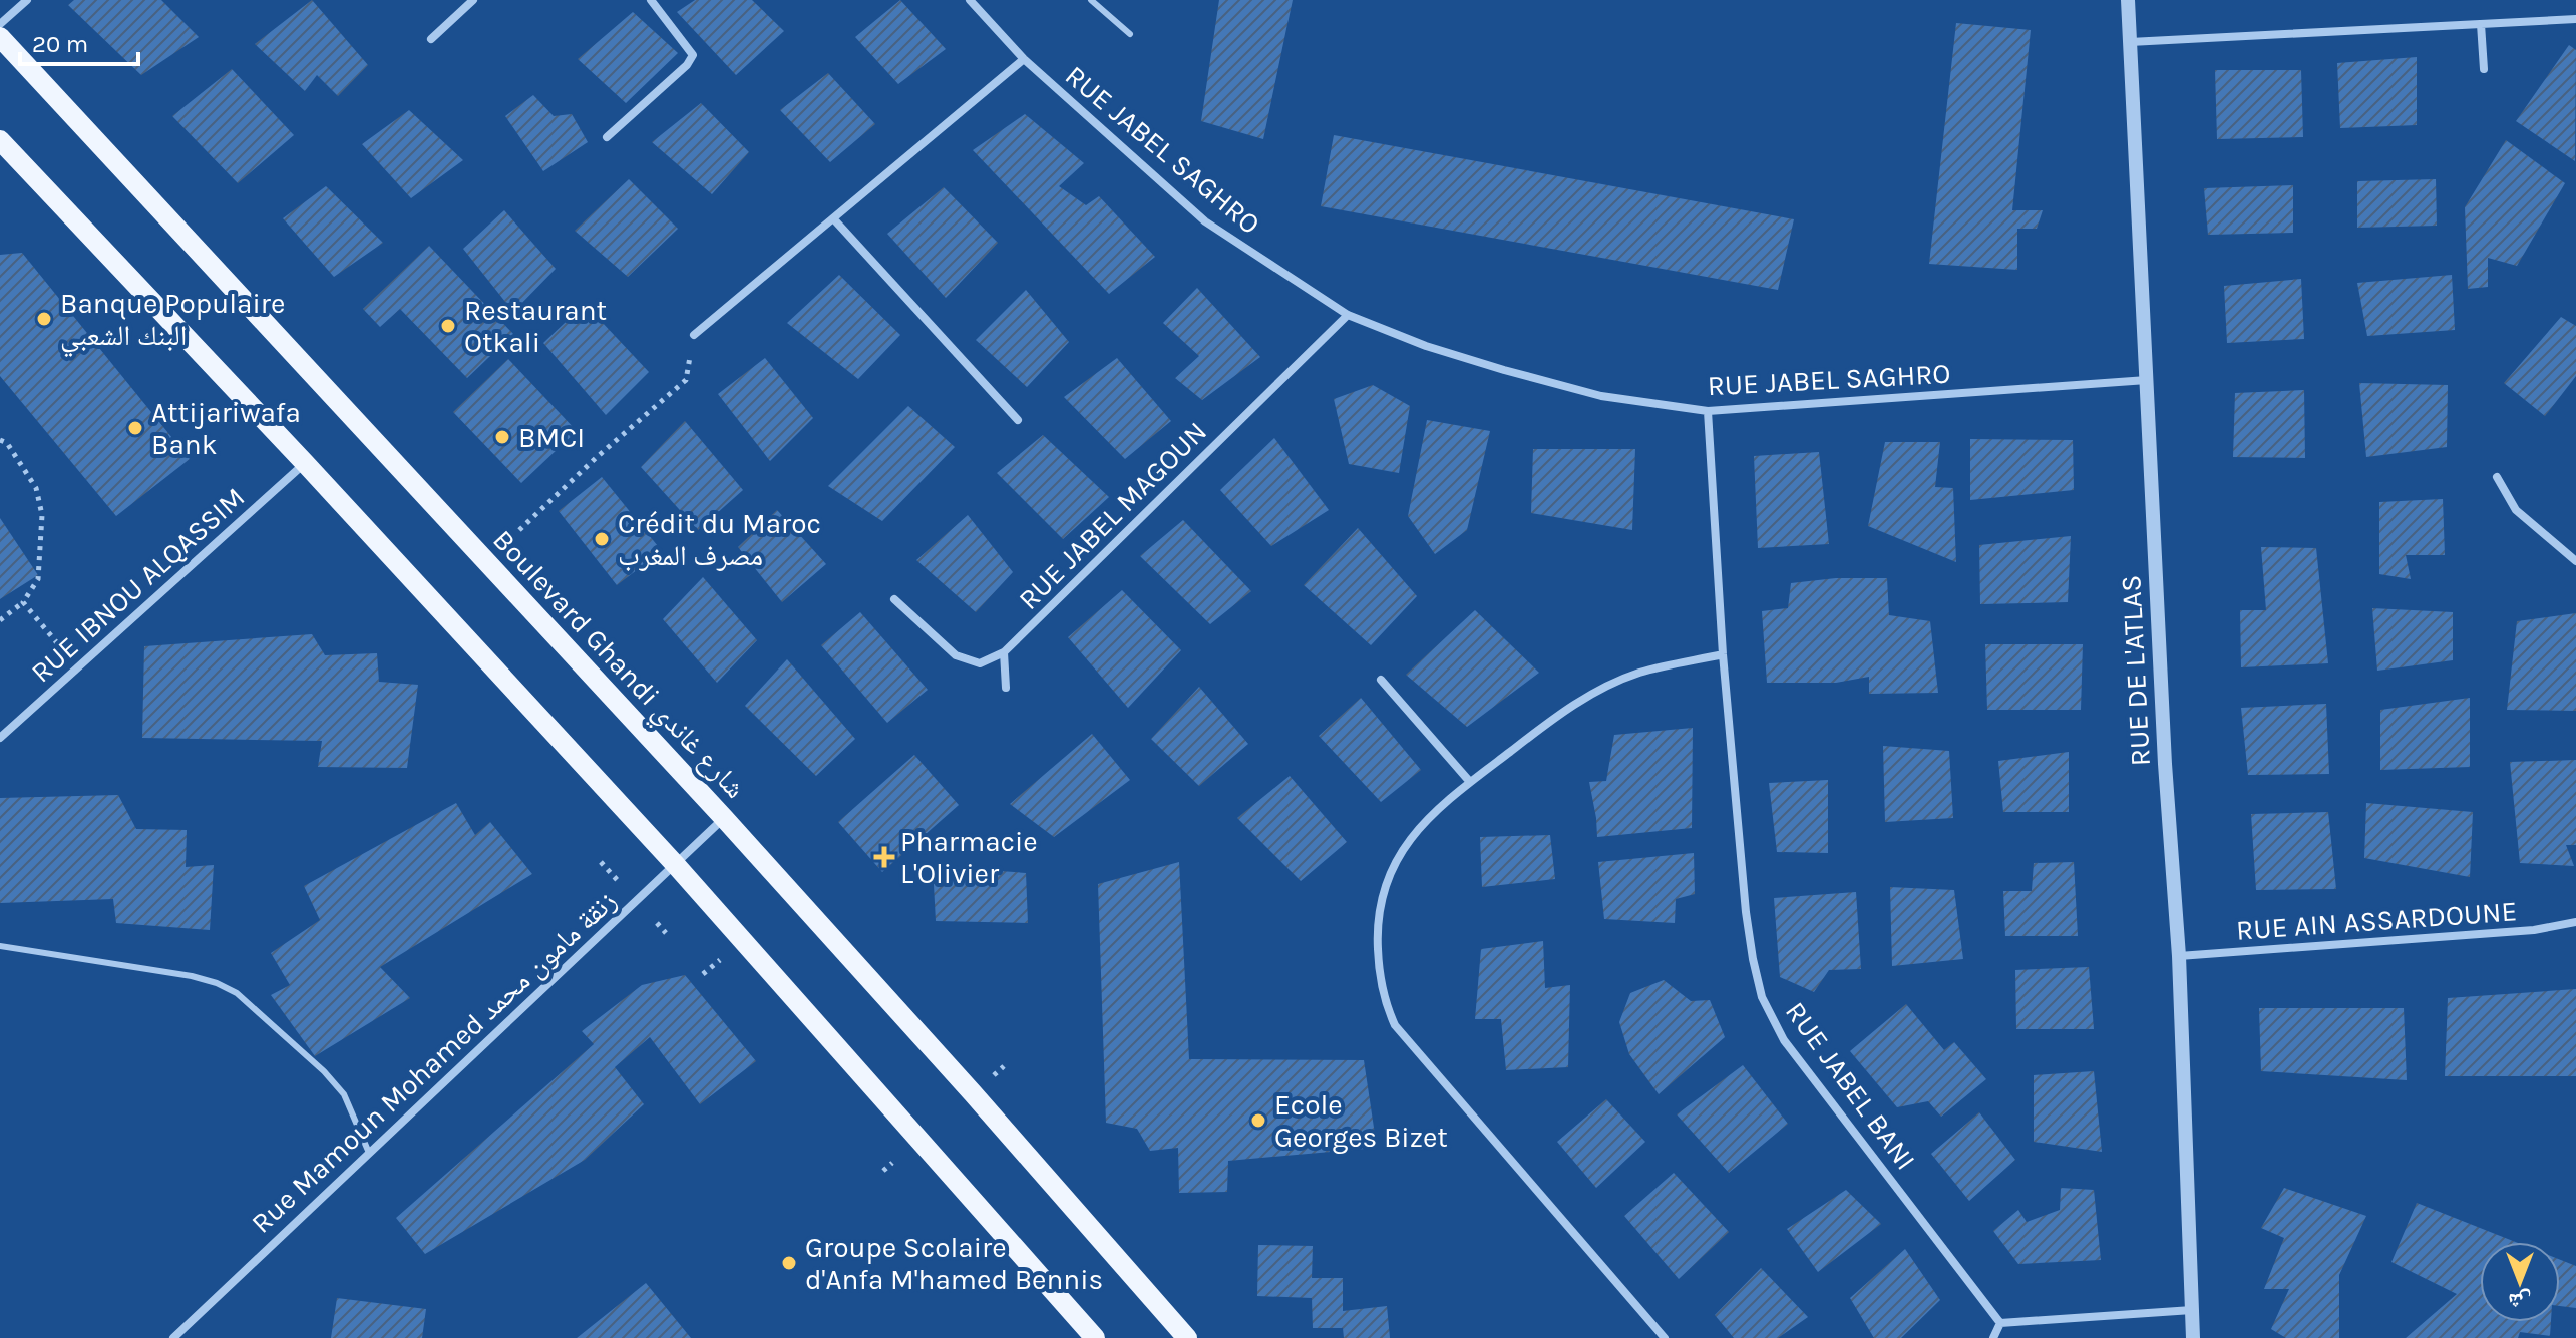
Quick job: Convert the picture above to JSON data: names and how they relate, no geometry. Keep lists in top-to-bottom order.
{
  "streets": {
    "main road": ["Boulevard Ghandi شارع غاندي"],
    "street": [
      "RUE JABEL SAGHRO",
      "RUE JABEL MAGOUN",
      "RUE IBNOU ALQASSIM",
      "RUE DE L'ATLAS",
      "RUE AIN ASSARDOUNE",
      "Rue Mamoun Mohamed زنقة مامون محمد",
      "RUE JABEL BANI"
    ]
  },
  "crossings": [
    ["RUE JABEL SAGHRO", "RUE JABEL MAGOUN"],
    ["RUE JABEL SAGHRO", "RUE DE L'ATLAS"],
    ["RUE JABEL SAGHRO", "RUE JABEL BANI"],
    ["Boulevard Ghandi شارع غاندي", "Rue Mamoun Mohamed زنقة مامون محمد"],
    ["RUE DE L'ATLAS", "RUE AIN ASSARDOUNE"]
  ],
  "places": {
    "other": [
      "Banque Populaire البنك الشعبي",
      "Restaurant Otkali",
      "Attijariwafa Bank",
      "BMCI",
      "Crédit du Maroc مصرف المغرب",
      "Ecole Georges Bizet",
      "Groupe Scolaire d'Anfa M'hamed Bennis"
    ],
    "health": ["Pharmacie L'Olivier"]
  },
  "scale_bar": "20 m",
  "north": "bottom"
}
